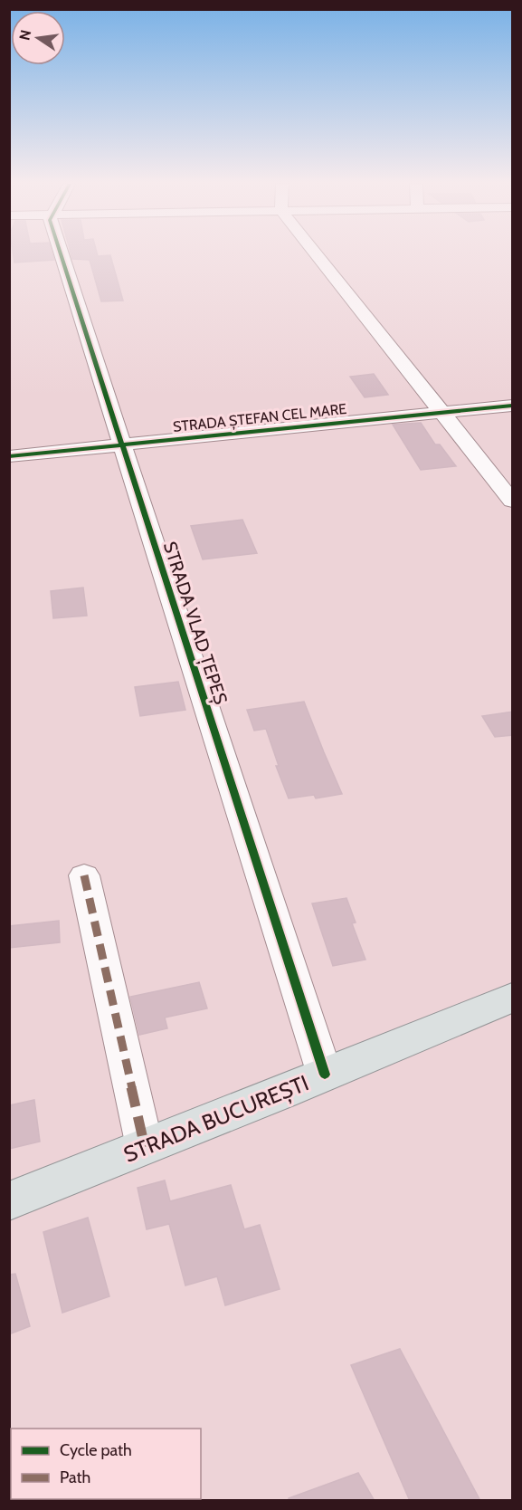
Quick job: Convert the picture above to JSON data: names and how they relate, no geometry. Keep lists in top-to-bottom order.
{
  "streets": {
    "main road": ["STRADA BUCUREȘTI"],
    "street": ["STRADA ȘTEFAN CEL MARE", "STRADA VLAD ȚEPEȘ"]
  },
  "crossings": [
    ["STRADA ȘTEFAN CEL MARE", "STRADA VLAD ȚEPEȘ"],
    ["STRADA VLAD ȚEPEȘ", "STRADA BUCUREȘTI"]
  ],
  "legend": ["Cycle path", "Path"],
  "north": "left"
}
